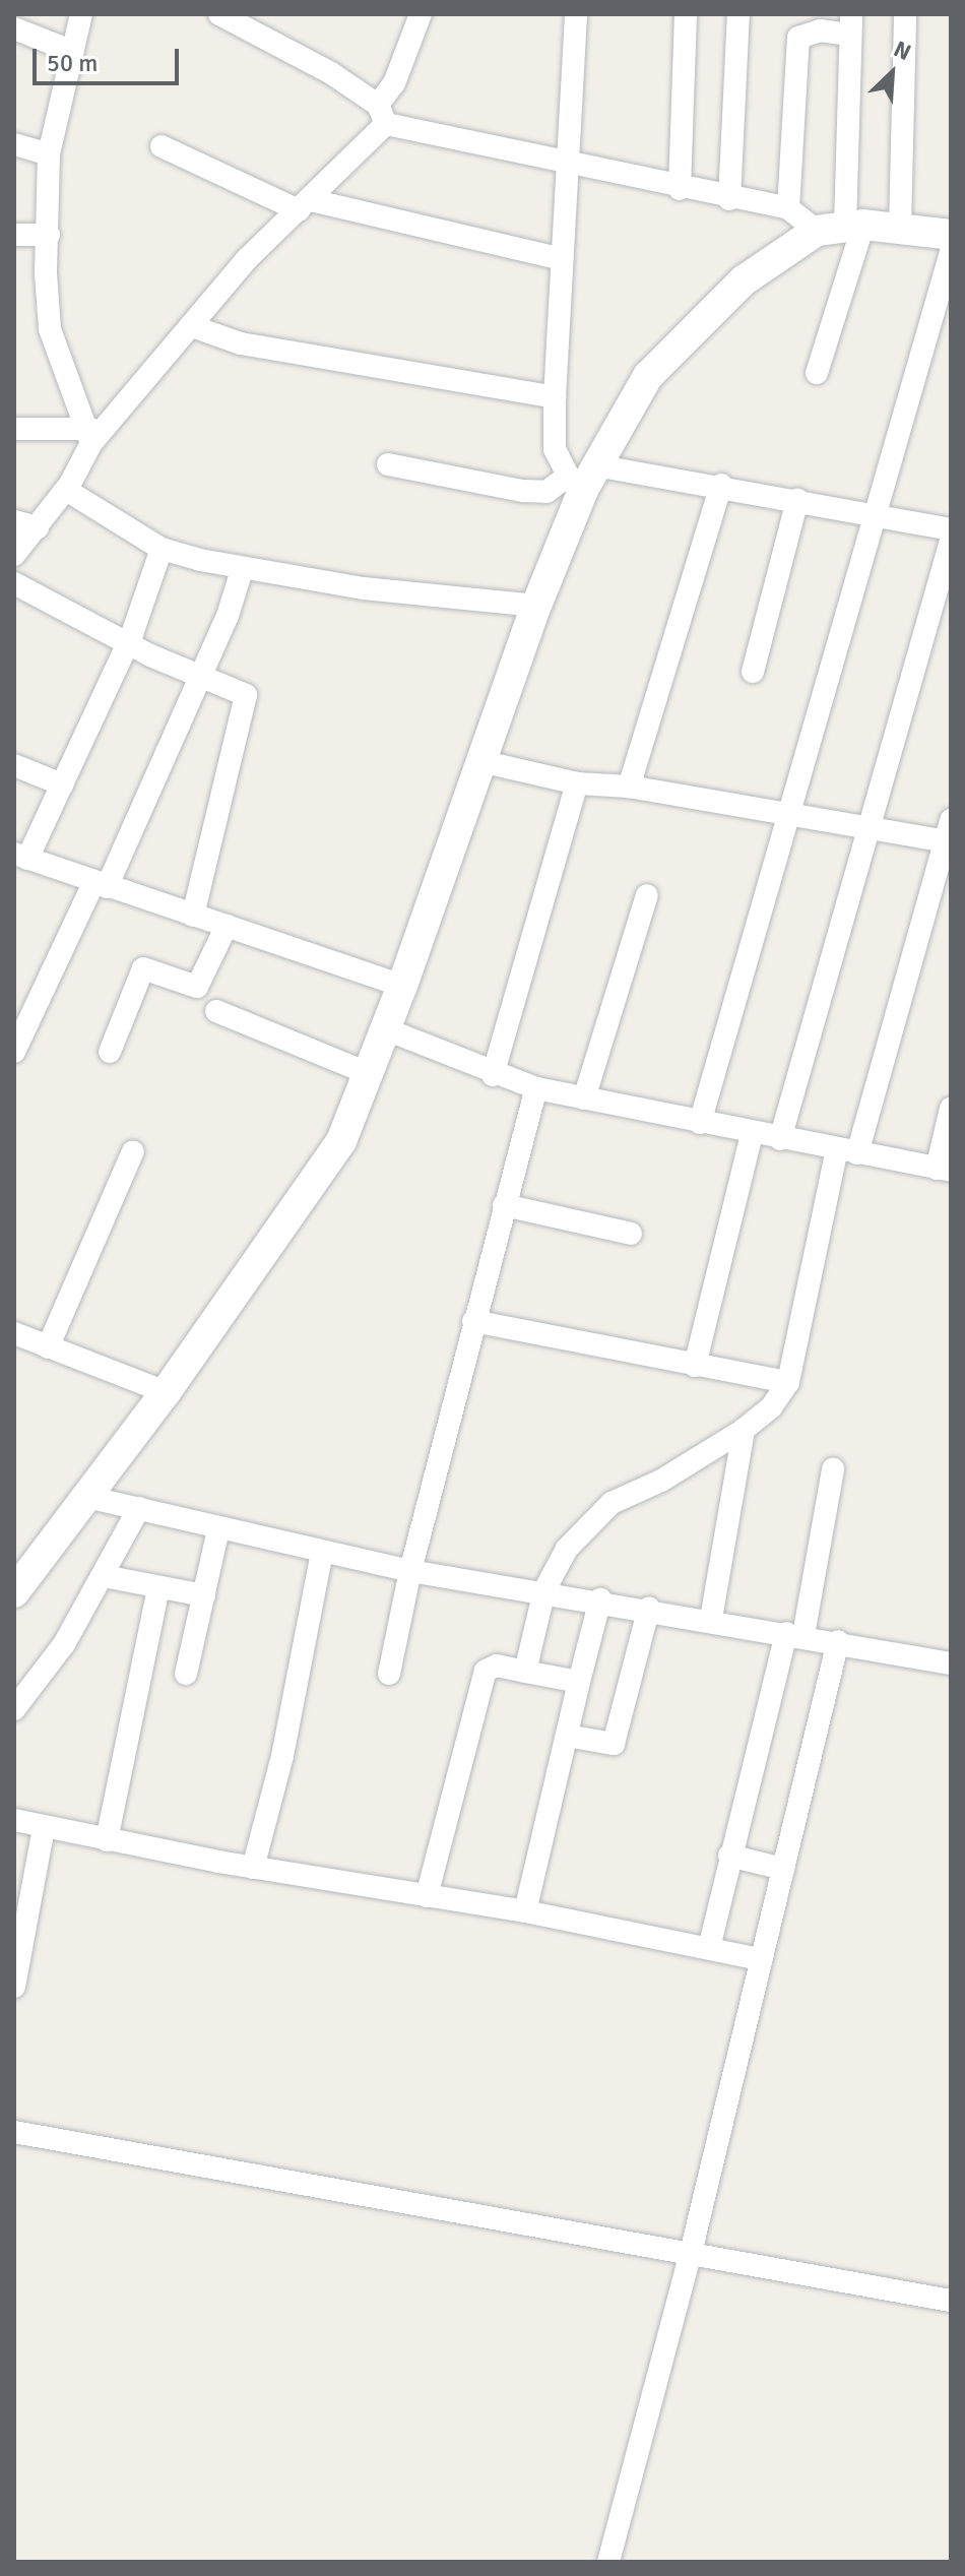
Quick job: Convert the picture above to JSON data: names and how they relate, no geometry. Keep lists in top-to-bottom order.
{
  "scale_bar": "50 m",
  "north": "top right"
}
